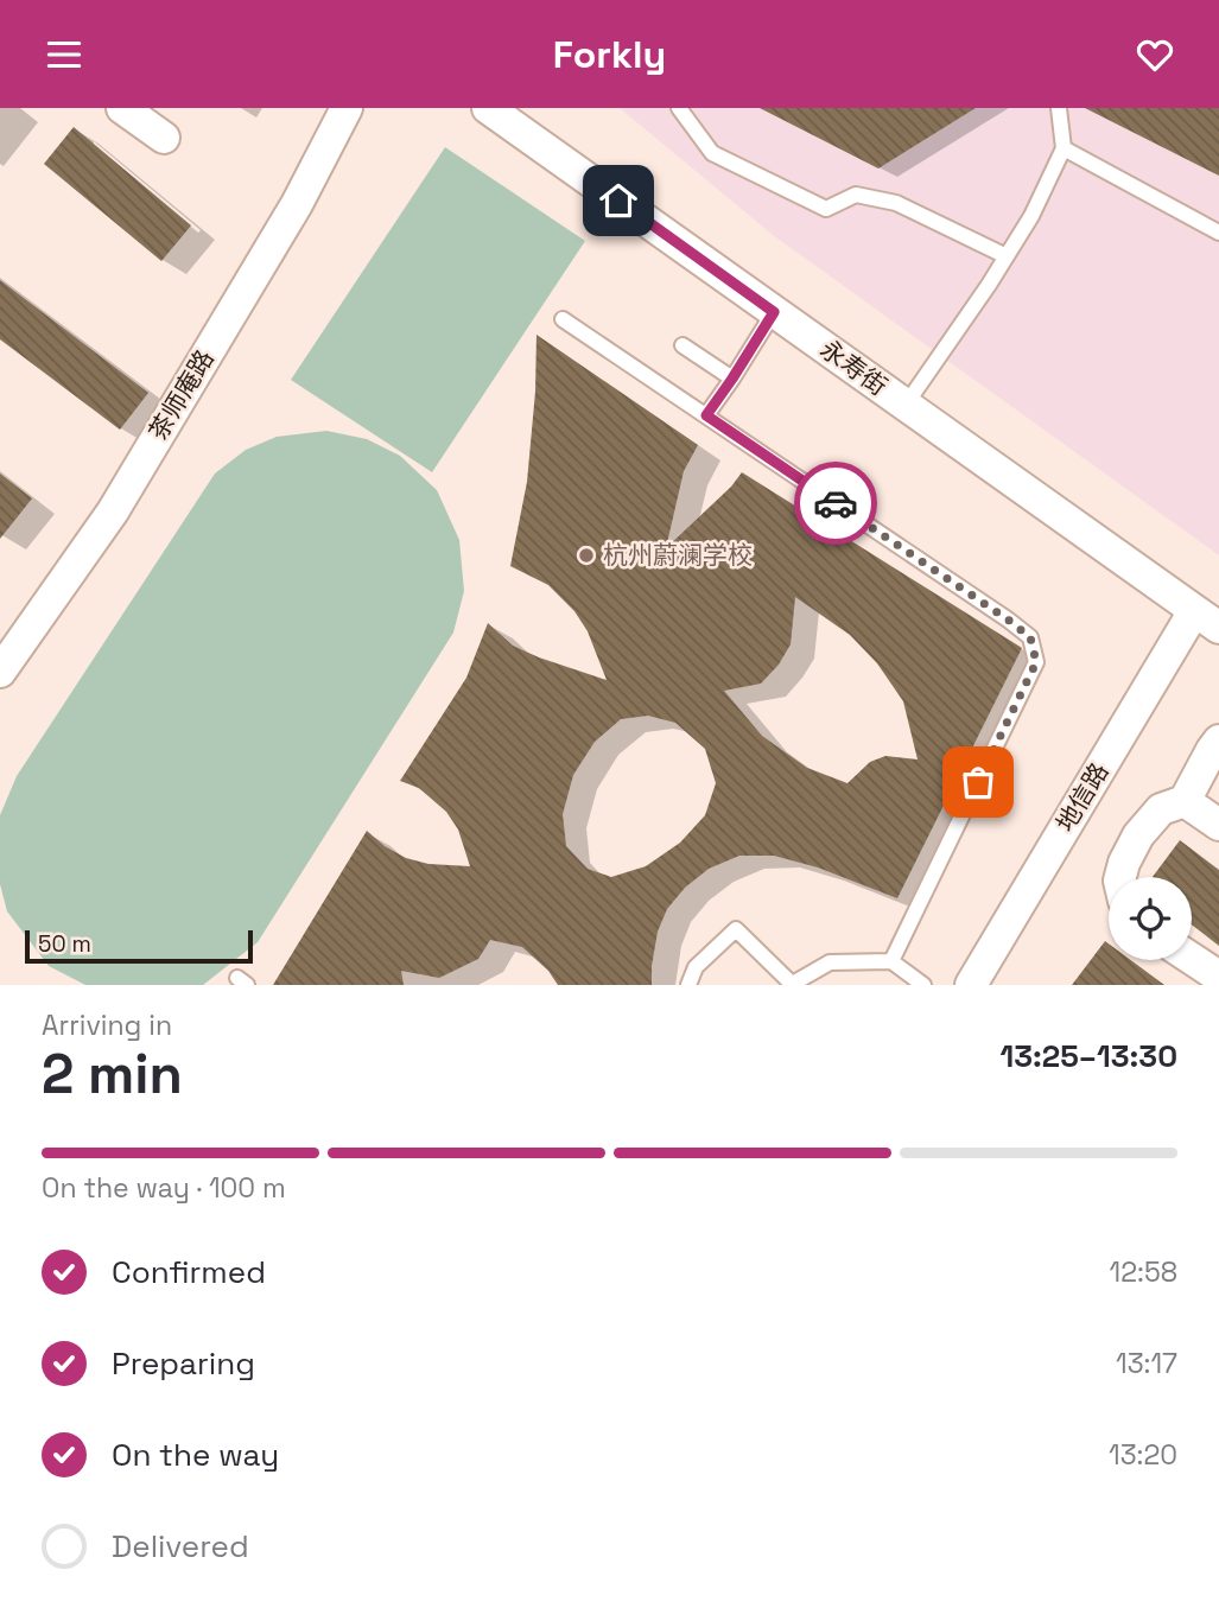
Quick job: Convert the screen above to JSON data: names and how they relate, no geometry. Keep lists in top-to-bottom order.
{
  "streets": {
    "street": ["永寿街", "茶师庵路", "地信路"]
  },
  "crossings": [
    ["永寿街", "地信路"]
  ],
  "places": ["杭州蔚澜学校"],
  "scale_bar": "50 m",
  "page": {
    "header": "Forkly",
    "scale": "50 m",
    "heading": ["2 min", "Arriving in", "13:25–13:30"],
    "bar": "On the way · 100 m",
    "list": [
      ["Confirmed", "12:58"],
      ["Preparing", "13:17"],
      ["On the way", "13:20"],
      "Delivered"
    ]
  }
}
